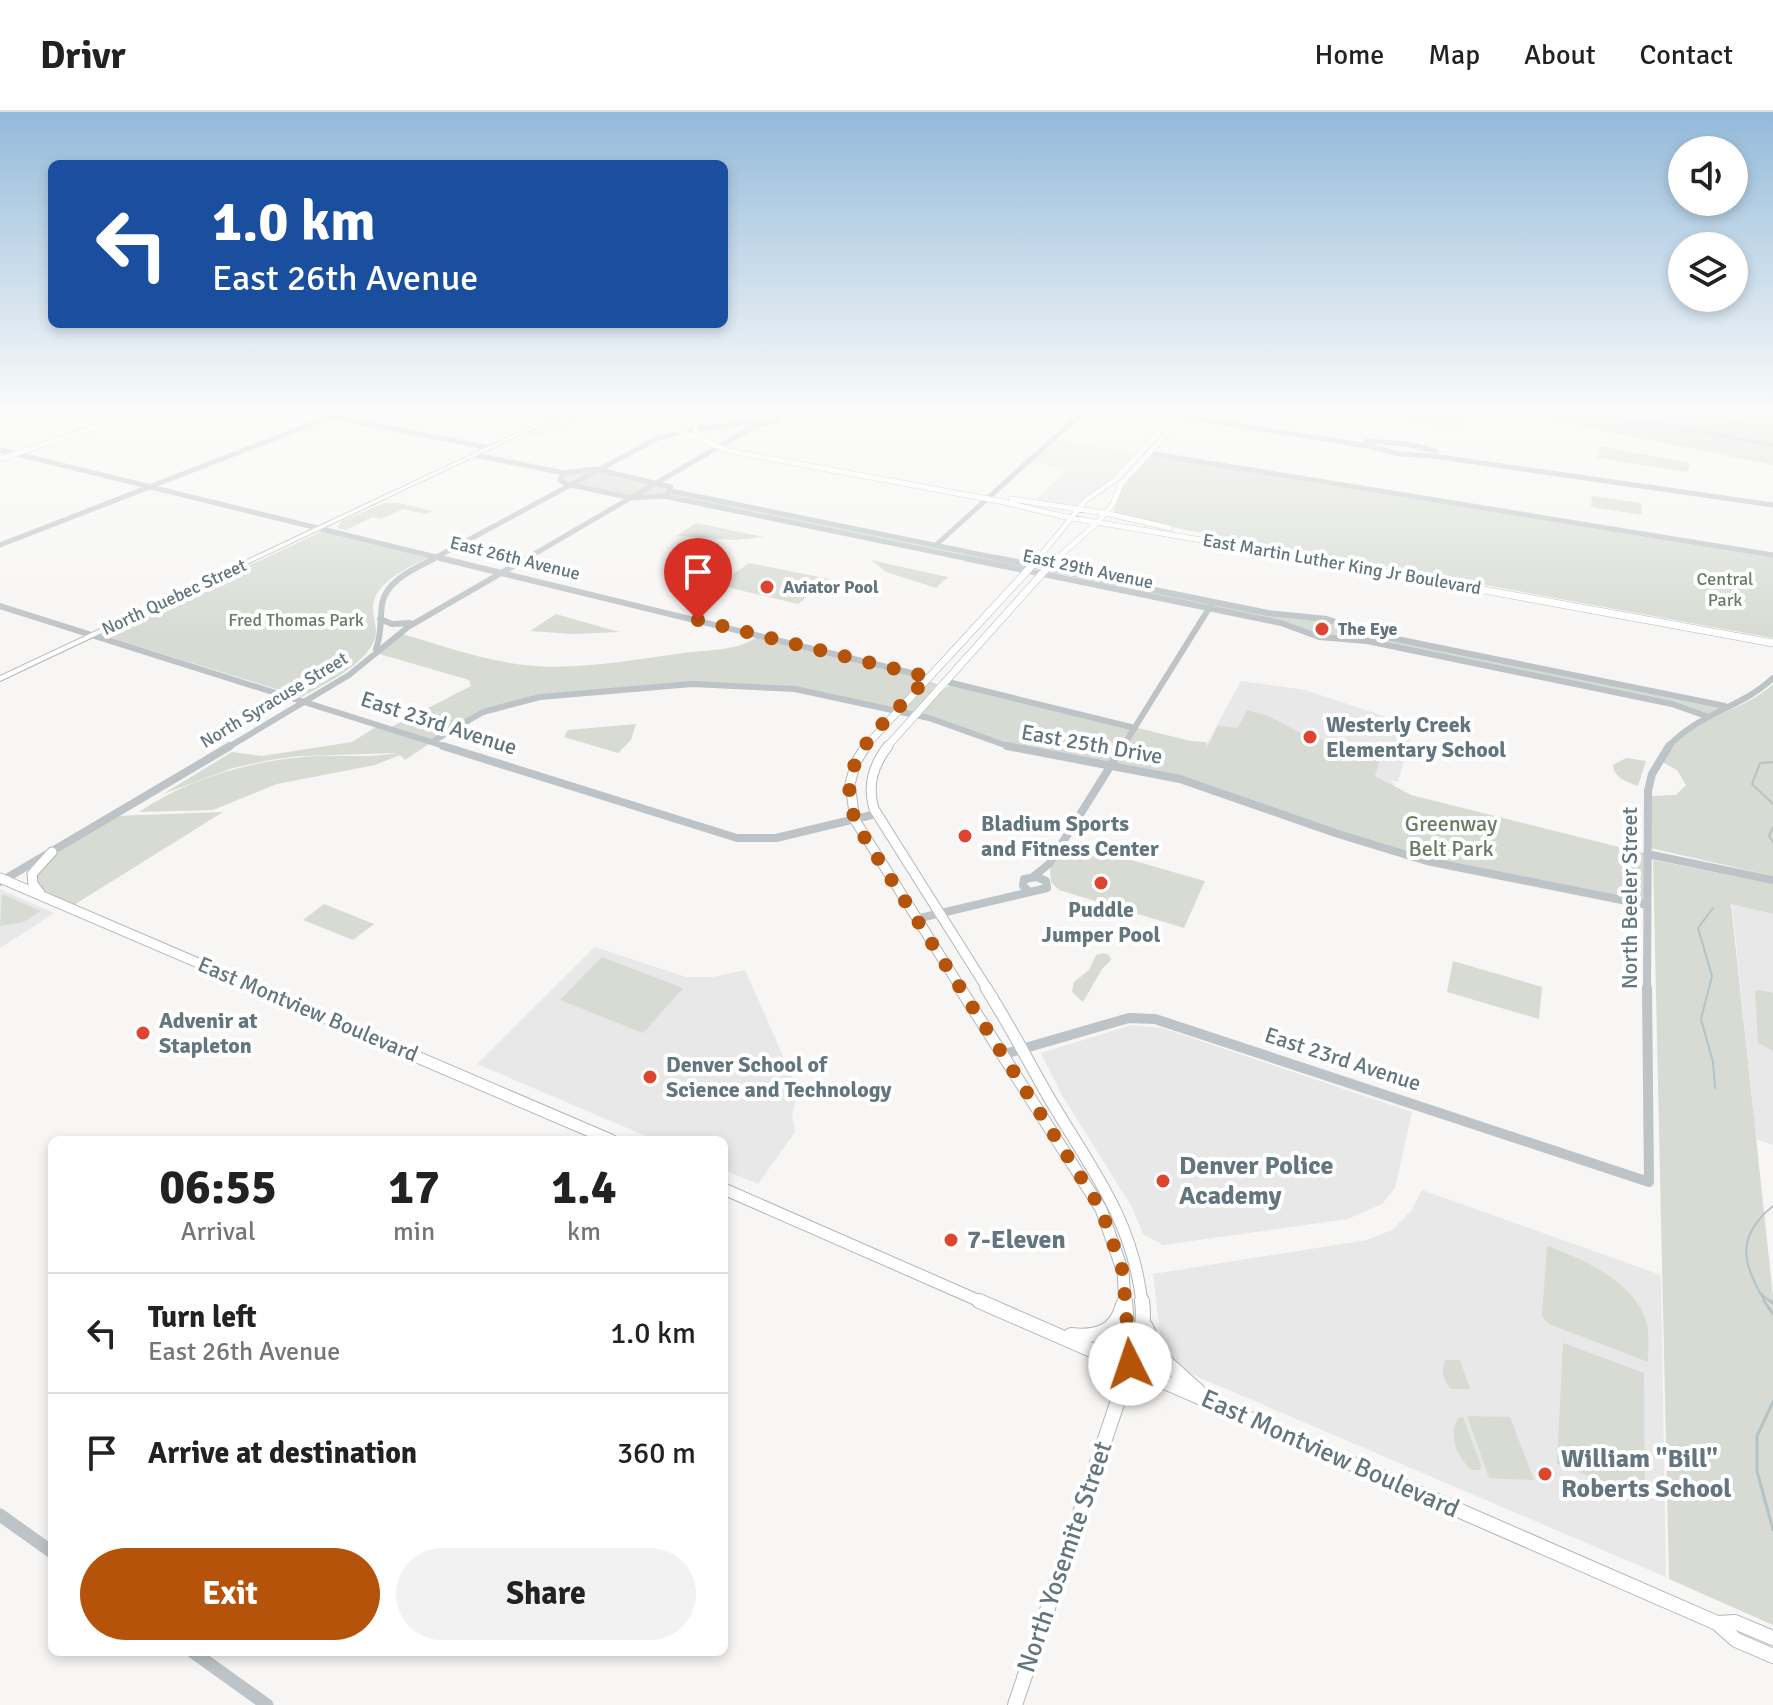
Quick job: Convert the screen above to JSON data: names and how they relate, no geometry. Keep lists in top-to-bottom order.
{
  "streets": {
    "main road": [
      "East Martin Luther King Jr Boulevard",
      "North Quebec Street",
      "East Montview Boulevard",
      "North Yosemite Street"
    ],
    "street": [
      "East 26th Avenue",
      "East 29th Avenue",
      "North Syracuse Street",
      "East 23rd Avenue",
      "East 25th Drive",
      "North Beeler Street"
    ]
  },
  "crossings": [
    ["East 26th Avenue", "North Quebec Street"],
    ["East 26th Avenue", "North Syracuse Street"],
    ["East 29th Avenue", "North Syracuse Street"],
    ["East 29th Avenue", "North Beeler Street"],
    ["North Quebec Street", "East 23rd Avenue"],
    ["North Syracuse Street", "East 23rd Avenue"],
    ["North Syracuse Street", "East Montview Boulevard"],
    ["East 23rd Avenue", "East 25th Drive"],
    ["East 23rd Avenue", "North Beeler Street"],
    ["East 25th Drive", "North Beeler Street"],
    ["East Montview Boulevard", "North Yosemite Street"]
  ],
  "parks": ["Central Park", "Fred Thomas Park", "Greenway Belt Park"],
  "places": [
    "Aviator Pool",
    "The Eye",
    "Westerly Creek Elementary School",
    "Bladium Sports and Fitness Center",
    "Puddle Jumper Pool",
    "Advenir at Stapleton",
    "Denver School of Science and Technology",
    "Denver Police Academy",
    "7-Eleven",
    "William \"Bill\" Roberts School"
  ],
  "page": {
    "header": "Drivr",
    "nav": [
      "Home",
      "Map",
      "About",
      "Contact"
    ],
    "turn": ["1.0 km", "East 26th Avenue"],
    "eta": [
      "06:55",
      "Arrival",
      "17",
      "min",
      "1.4",
      "km"
    ],
    "list": [
      {
        "name": "Turn left",
        "note": "East 26th Avenue",
        "value": "1.0 km"
      },
      {
        "name": "Arrive at destination",
        "value": "360 m"
      }
    ],
    "buttons": ["Exit", "Share"]
  }
}
